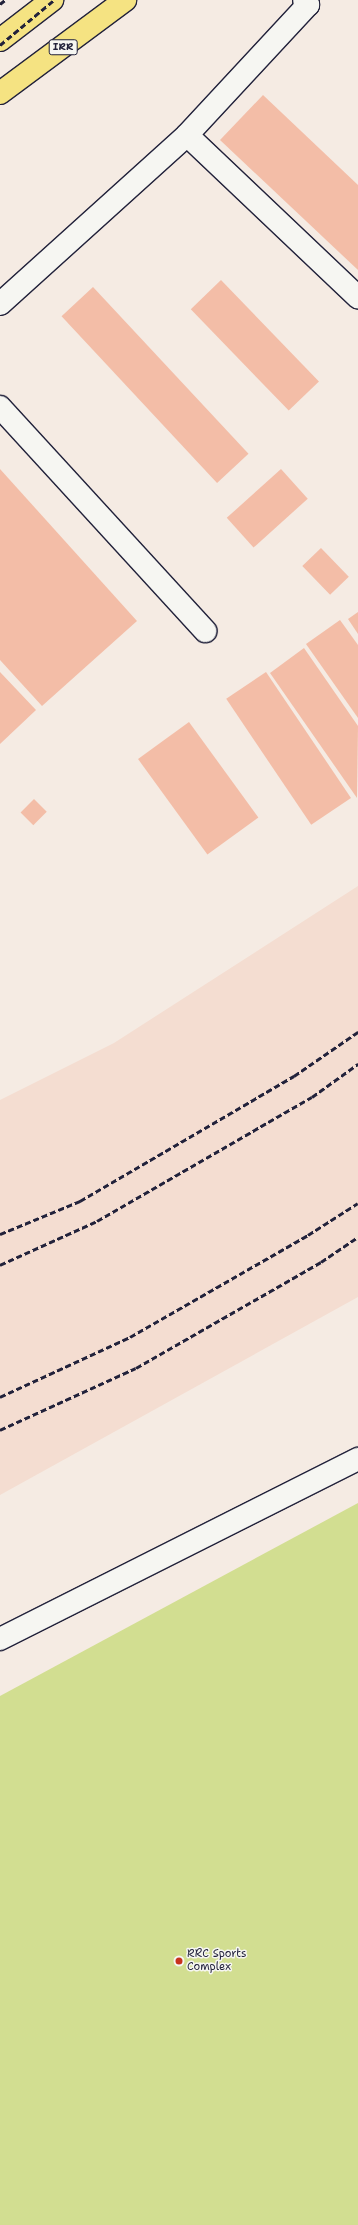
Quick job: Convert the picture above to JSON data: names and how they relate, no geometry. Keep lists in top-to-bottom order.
{
  "streets": {
    "main road": ["IRR"]
  },
  "places": ["RRC Sports Complex"]
}
